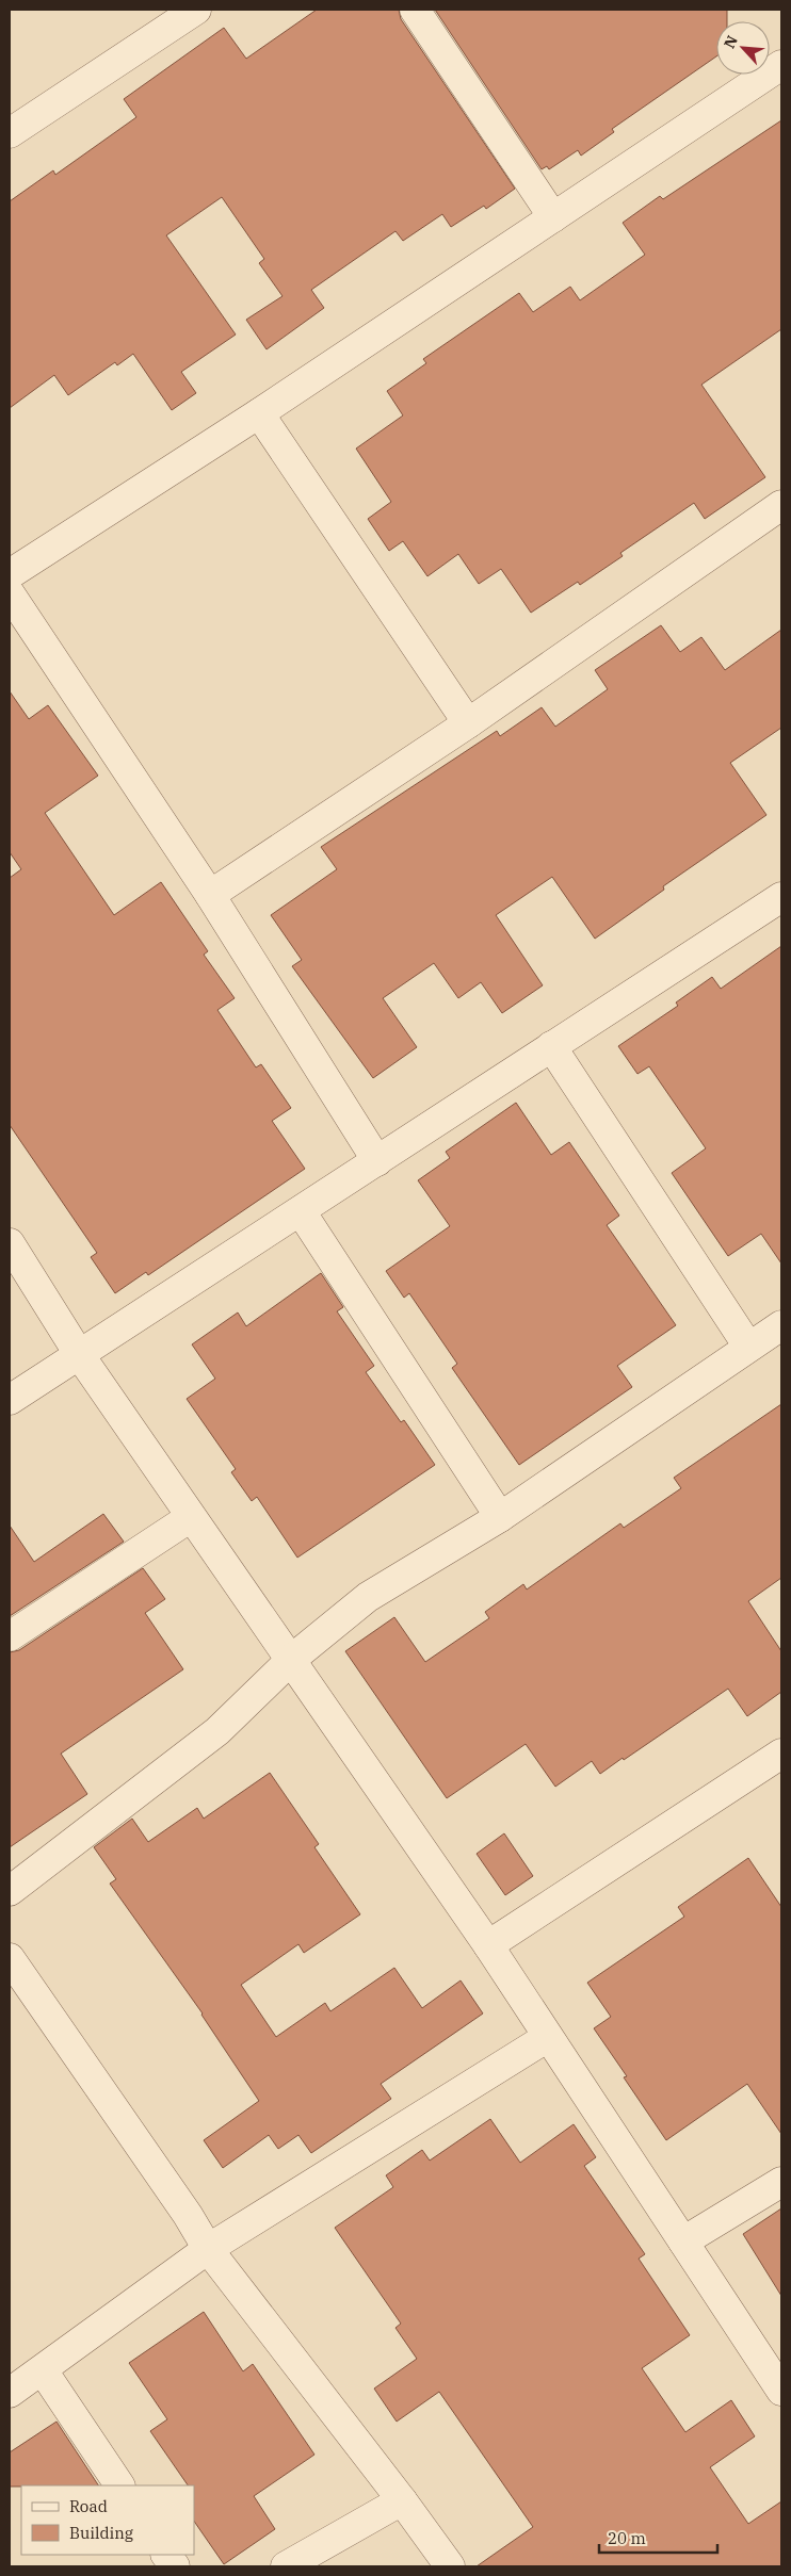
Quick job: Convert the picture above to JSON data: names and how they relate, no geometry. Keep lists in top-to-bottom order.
{
  "legend": ["Road", "Building"],
  "scale_bar": "20 m",
  "north": "top left"
}
